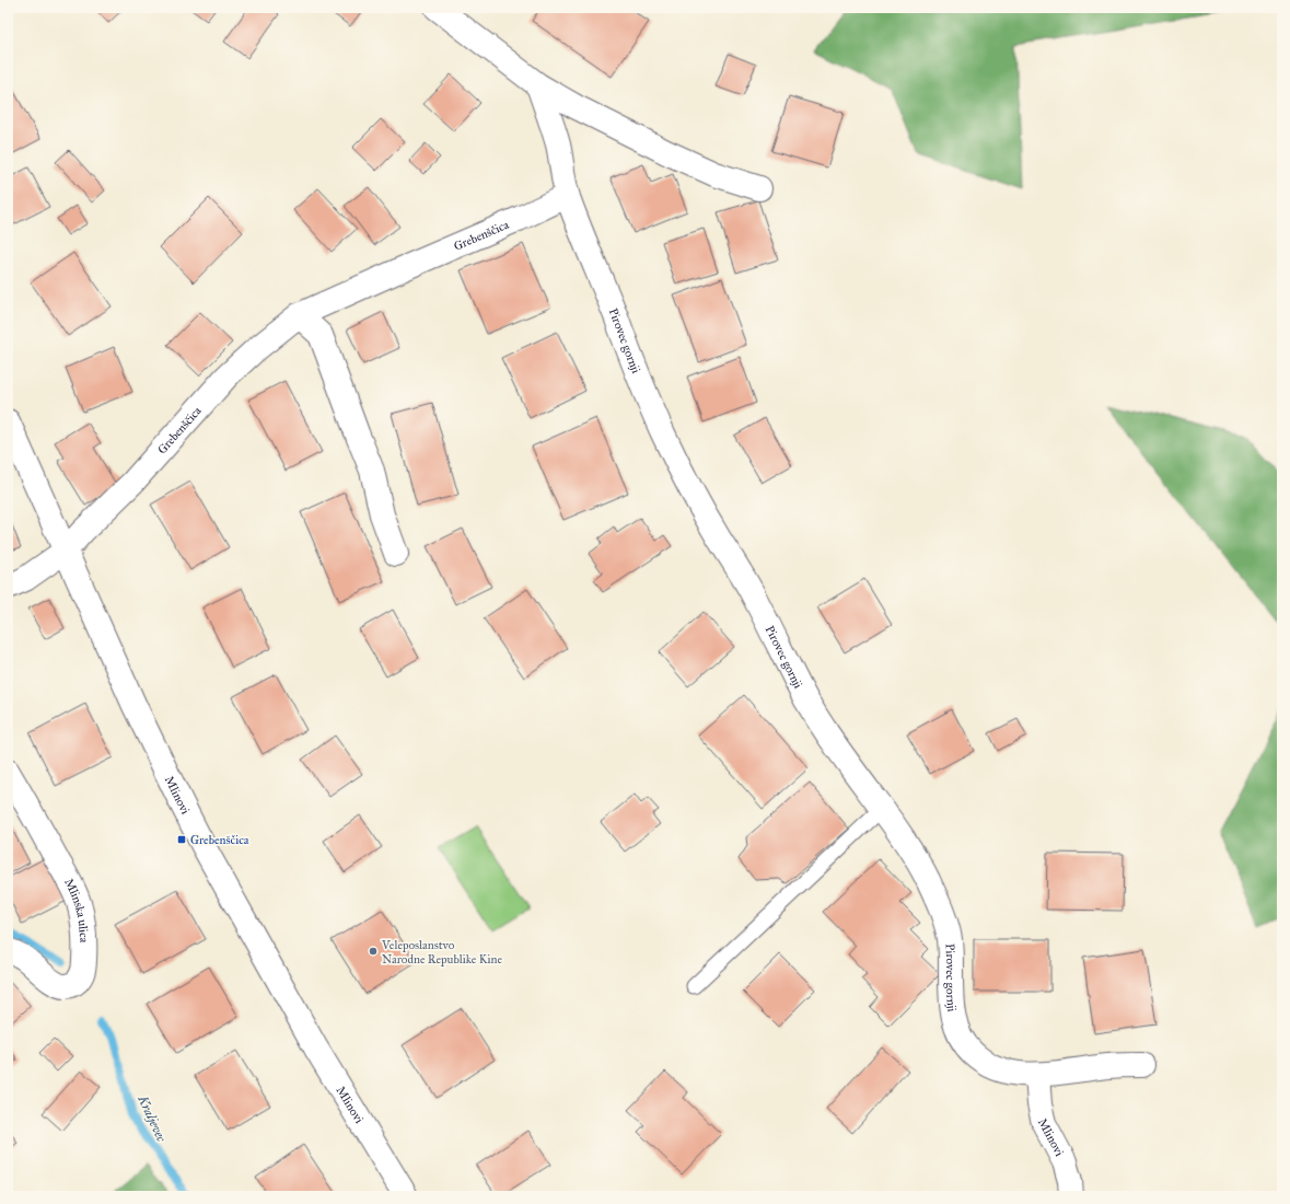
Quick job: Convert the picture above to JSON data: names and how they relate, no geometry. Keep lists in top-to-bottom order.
{
  "streets": {
    "street": [
      "Grebenščica",
      "Pirovec gornji",
      "Mlinovi",
      "Mlinska ulica"
    ]
  },
  "crossings": [
    ["Grebenščica", "Pirovec gornji"],
    ["Grebenščica", "Mlinovi"],
    ["Pirovec gornji", "Mlinovi"]
  ],
  "water": ["Kraljevec"],
  "places": {
    "transit": ["Grebenščica"],
    "other": ["Veleposlanstvo Narodne Republike Kine"]
  }
}
